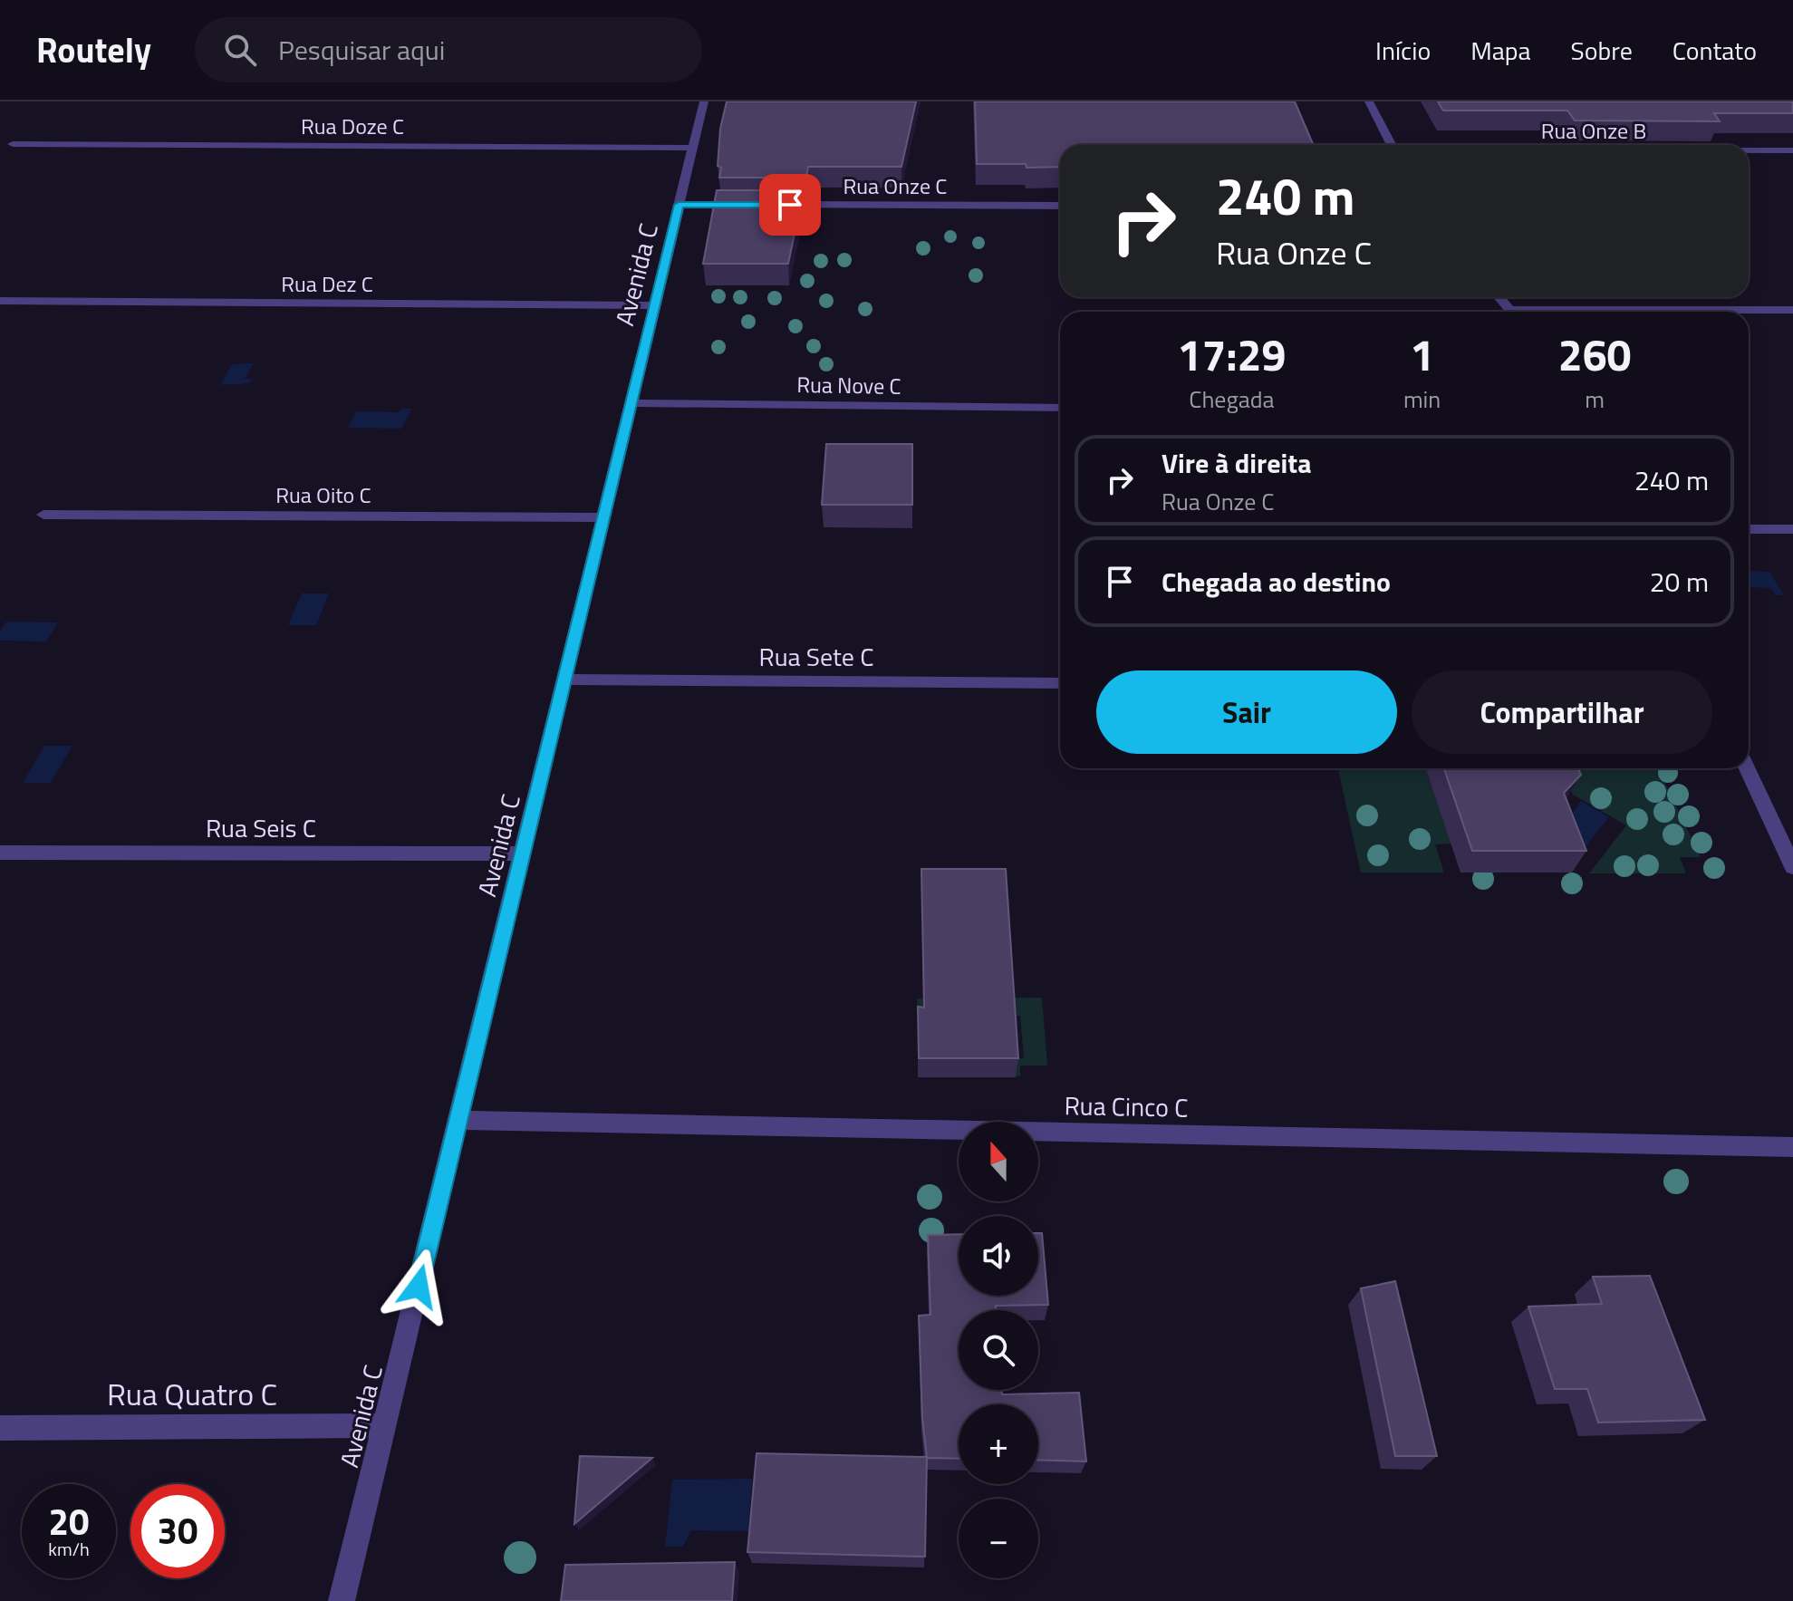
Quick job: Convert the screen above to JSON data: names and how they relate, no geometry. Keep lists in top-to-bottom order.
{
  "streets": {
    "street": [
      "Rua Doze C",
      "Rua Onze B",
      "Rua Onze C",
      "Avenida C",
      "Rua Dez C",
      "Rua Nove C",
      "Rua Oito C",
      "Rua Sete C",
      "Rua Seis C",
      "Rua Cinco C",
      "Rua Quatro C"
    ]
  },
  "crossings": [
    ["Rua Doze C", "Avenida C"],
    ["Avenida C", "Rua Dez C"],
    ["Avenida C", "Rua Nove C"],
    ["Avenida C", "Rua Oito C"],
    ["Avenida C", "Rua Sete C"],
    ["Avenida C", "Rua Seis C"],
    ["Avenida C", "Rua Cinco C"],
    ["Avenida C", "Rua Quatro C"]
  ],
  "north": "top",
  "page": {
    "header": "Routely",
    "search": "Pesquisar aqui",
    "nav": [
      "Início",
      "Mapa",
      "Sobre",
      "Contato"
    ],
    "turn": ["240 m", "Rua Onze C"],
    "eta": [
      "17:29",
      "Chegada",
      "1",
      "min",
      "260",
      "m"
    ],
    "list": [
      {
        "name": "Vire à direita",
        "note": "Rua Onze C",
        "value": "240 m"
      },
      {
        "name": "Chegada ao destino",
        "value": "20 m"
      }
    ],
    "buttons": ["Sair", "Compartilhar"],
    "map_buttons": ["+", "−"],
    "speed": "20 km/h",
    "limit": "30"
  }
}
